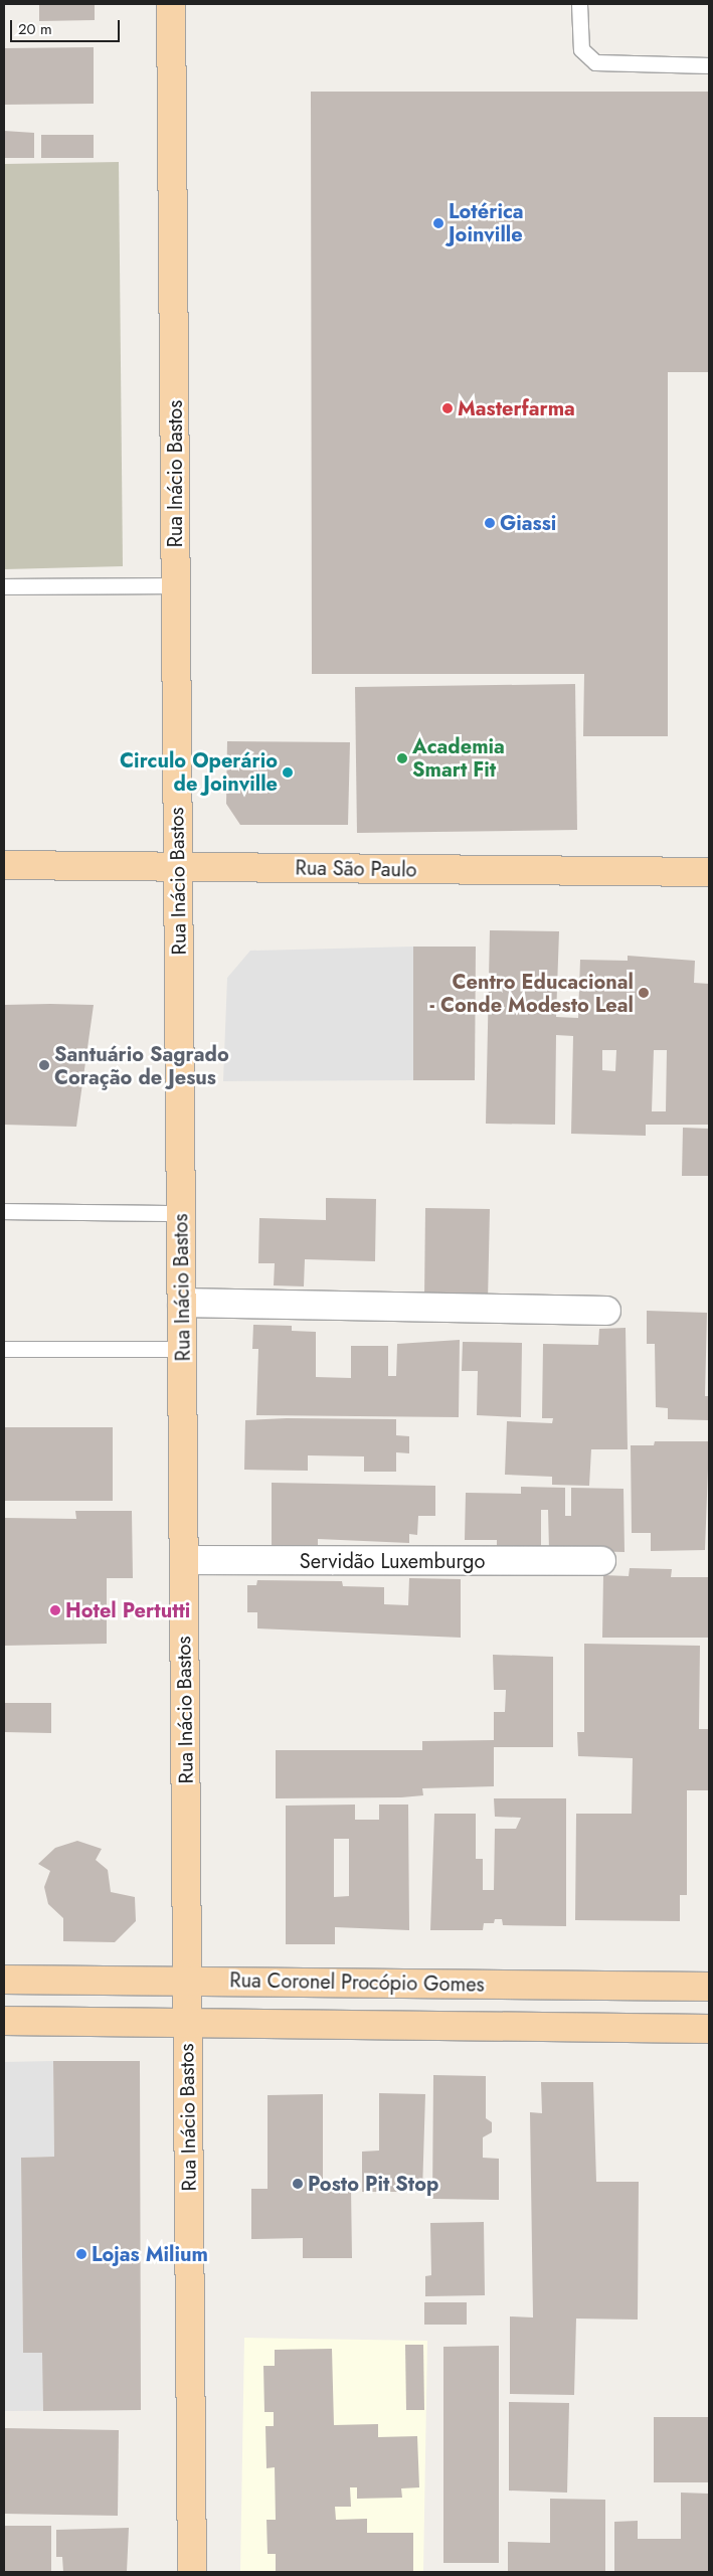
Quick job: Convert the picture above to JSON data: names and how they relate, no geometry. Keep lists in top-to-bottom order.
{
  "streets": {
    "main road": ["Rua Inácio Bastos", "Rua São Paulo", "Rua Coronel Procópio Gomes"],
    "street": ["Servidão Luxemburgo"]
  },
  "crossings": [
    ["Rua Inácio Bastos", "Rua São Paulo"],
    ["Rua Inácio Bastos", "Servidão Luxemburgo"],
    ["Rua Inácio Bastos", "Rua Coronel Procópio Gomes"]
  ],
  "places": [
    "Lotérica Joinville",
    "Masterfarma",
    "Giassi",
    "Academia Smart Fit",
    "Circulo Operário de Joinville",
    "Centro Educacional - Conde Modesto Leal",
    "Santuário Sagrado Coração de Jesus",
    "Hotel Pertutti",
    "Posto Pit Stop",
    "Lojas Milium"
  ],
  "scale_bar": "20 m"
}
